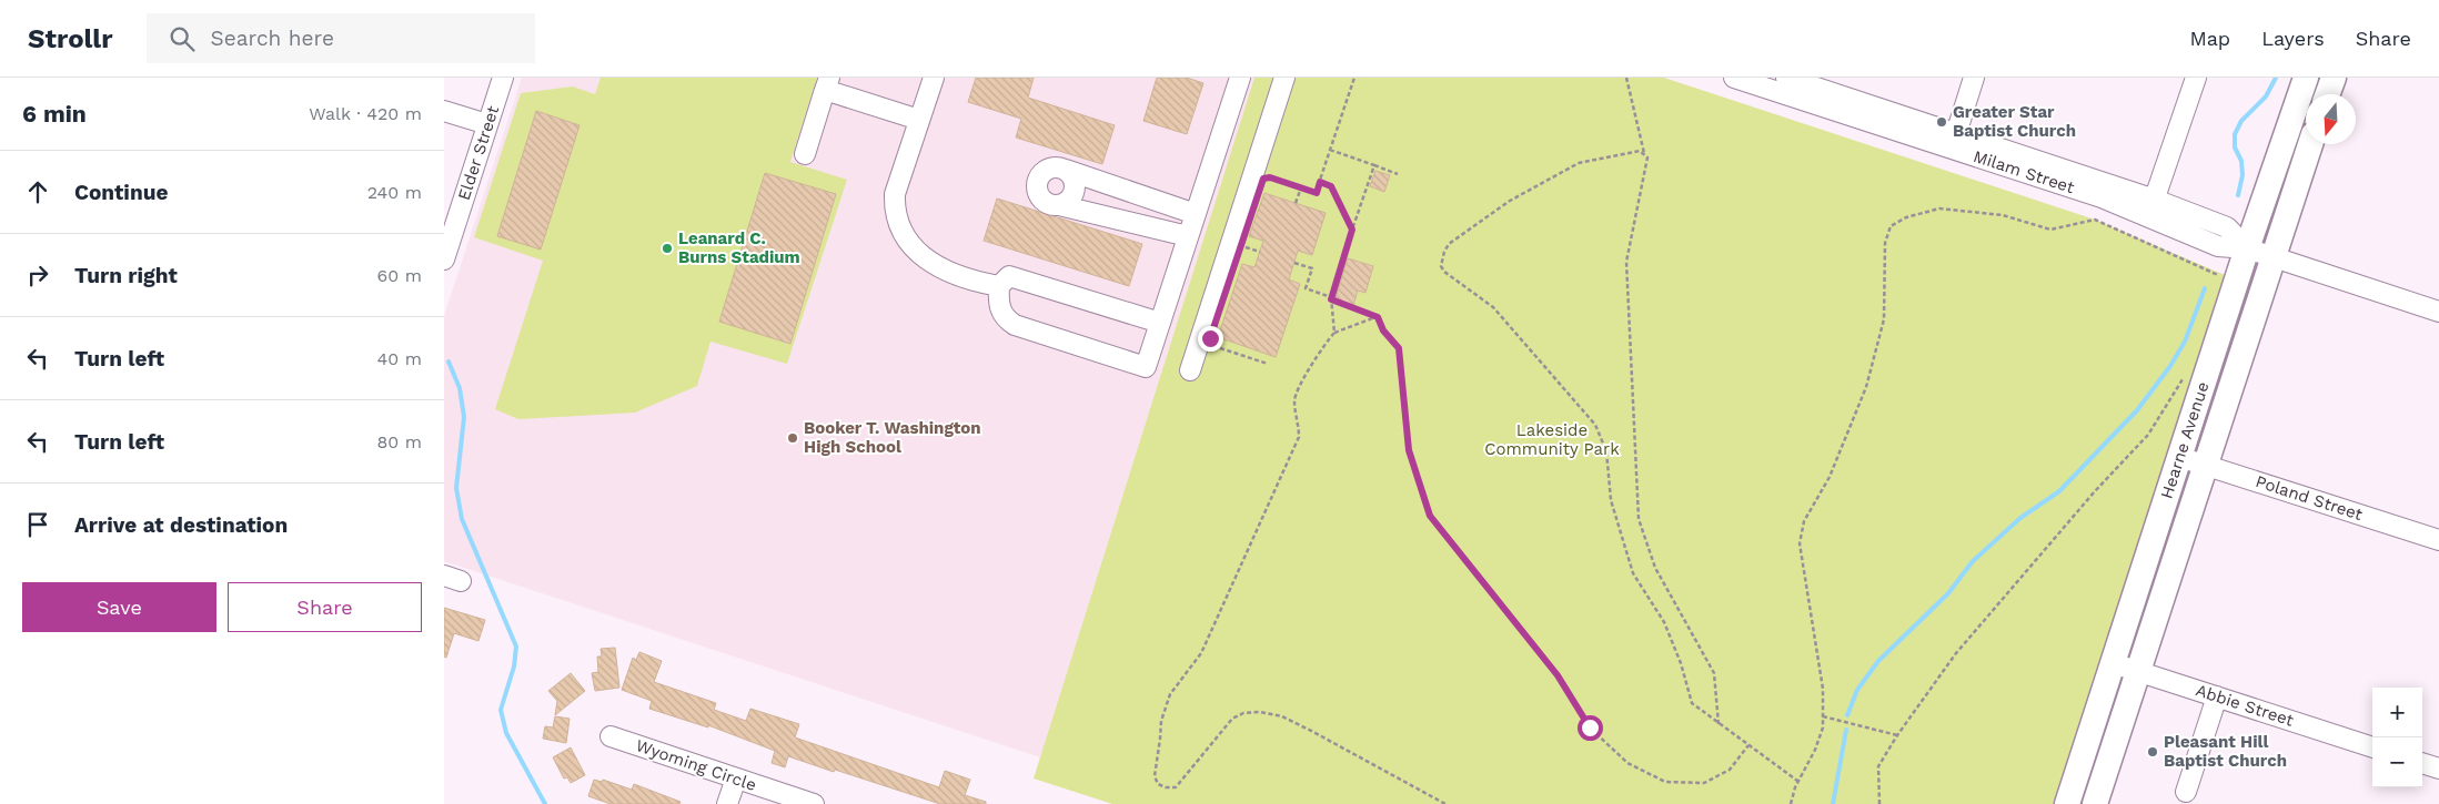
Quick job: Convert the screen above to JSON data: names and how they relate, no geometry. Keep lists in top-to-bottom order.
{
  "streets": {
    "main road": ["Hearne Avenue"],
    "street": [
      "Elder Street",
      "Milam Street",
      "Poland Street",
      "Abbie Street",
      "Wyoming Circle"
    ]
  },
  "crossings": [
    ["Milam Street", "Hearne Avenue"],
    ["Hearne Avenue", "Poland Street"],
    ["Hearne Avenue", "Abbie Street"]
  ],
  "parks": ["Lakeside Community Park"],
  "places": [
    "Greater Star Baptist Church",
    "Leanard C. Burns Stadium",
    "Booker T. Washington High School",
    "Pleasant Hill Baptist Church"
  ],
  "north": "bottom",
  "page": {
    "header": "Strollr",
    "search": "Search here",
    "nav": ["Map", "Layers", "Share"],
    "heading": ["6 min", "Walk · 420 m"],
    "list": [
      ["Continue", "240 m"],
      ["Turn right", "60 m"],
      ["Turn left", "40 m"],
      ["Turn left", "80 m"],
      "Arrive at destination"
    ],
    "buttons": ["Save", "Share"],
    "map_buttons": ["+", "−"]
  }
}
